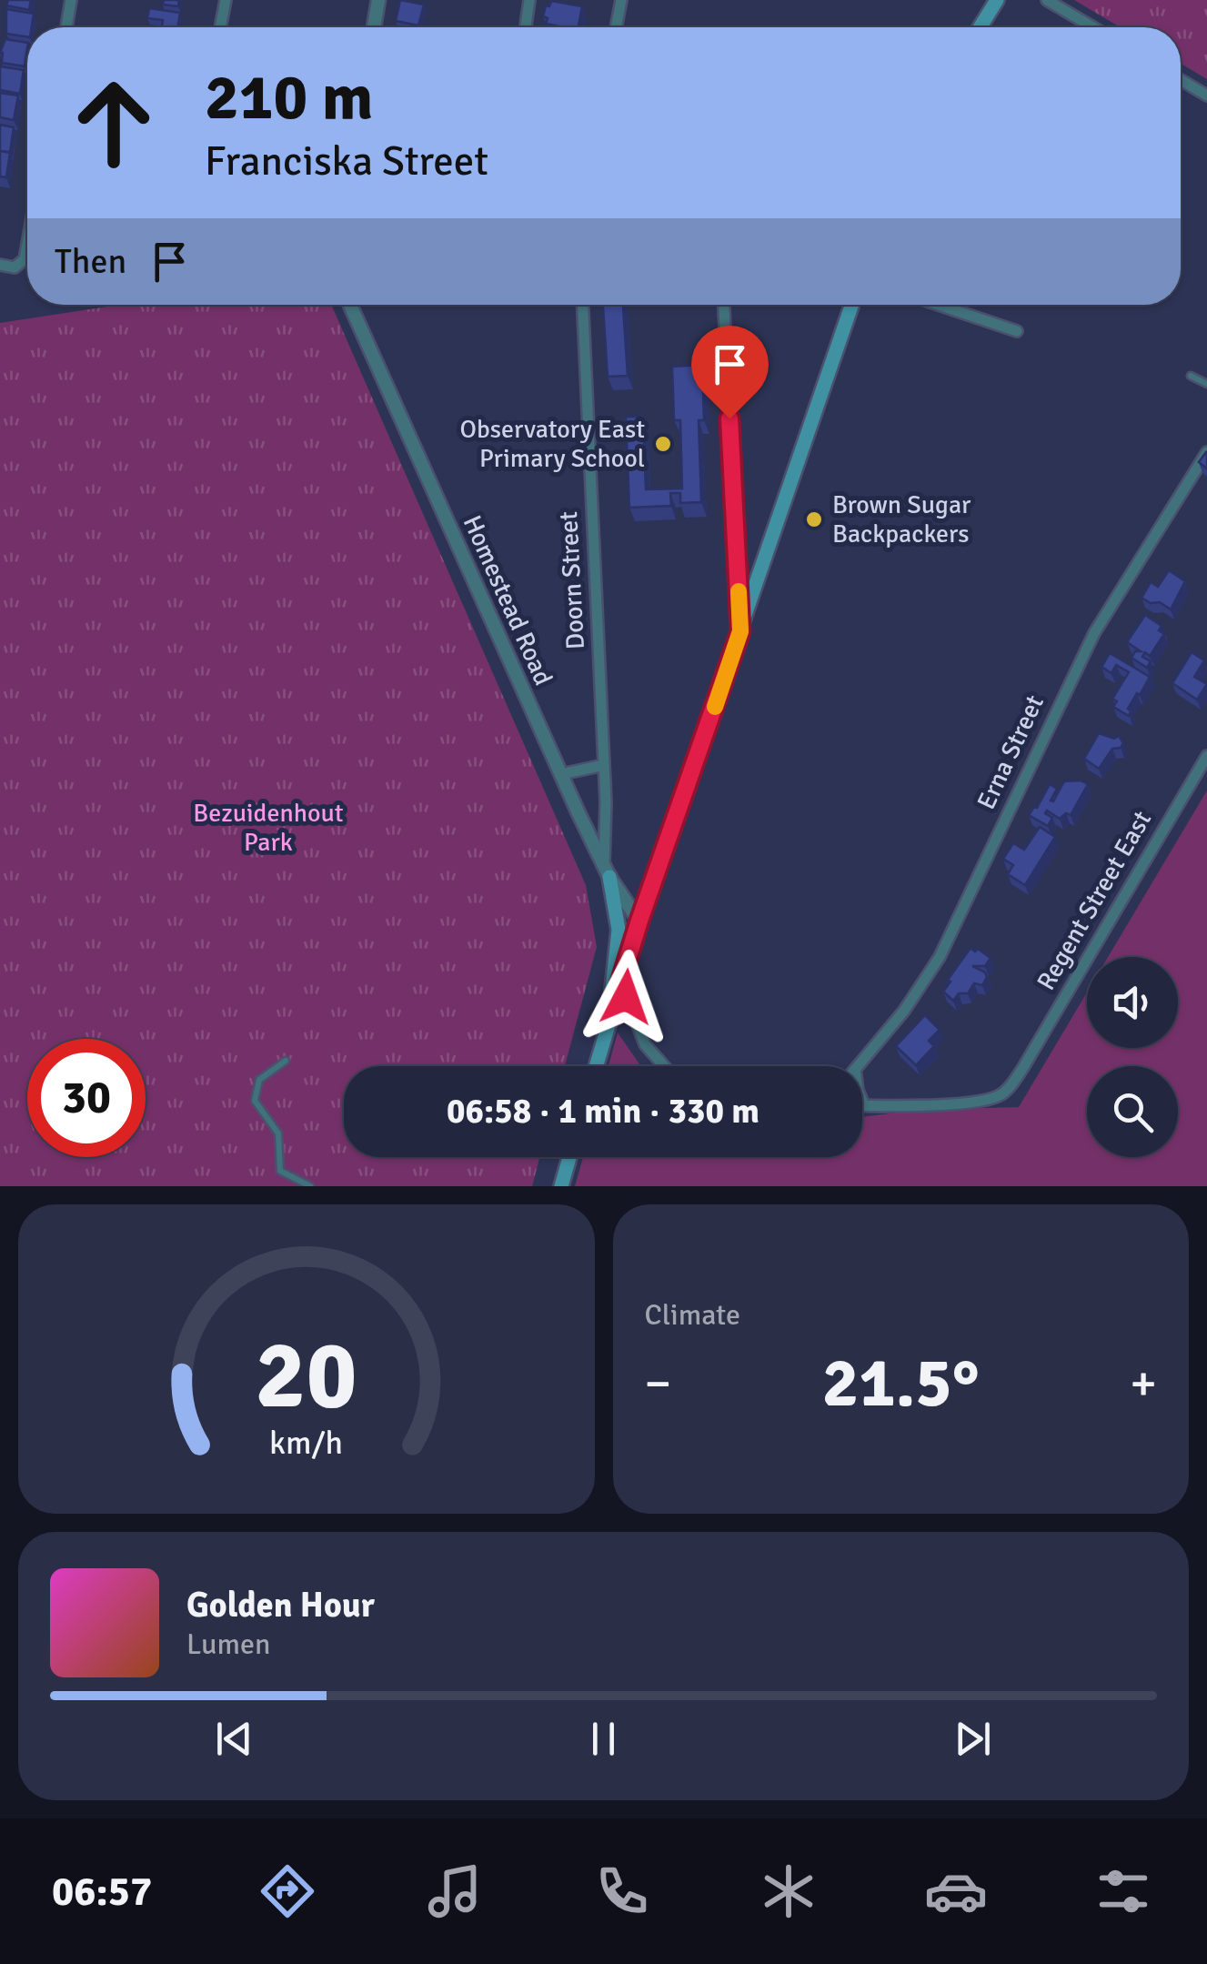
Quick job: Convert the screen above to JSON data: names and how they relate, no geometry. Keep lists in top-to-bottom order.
{
  "streets": {
    "street": [
      "Doorn Street",
      "Homestead Road",
      "Erna Street",
      "Regent Street East"
    ]
  },
  "crossings": [
    ["Doorn Street", "Homestead Road"]
  ],
  "parks": ["Bezuidenhout Park"],
  "places": ["Observatory East Primary School", "Brown Sugar Backpackers"],
  "page": {
    "turn": ["210 m", "Franciska Street"],
    "then": "Then",
    "limit": "30",
    "trip": "06:58 · 1 min · 330 m",
    "tile": "Climate",
    "heat": ["−", "21.5°", "+"],
    "song": ["Golden Hour", "Lumen"],
    "tabs": "06:57",
    "gauge": ["20", "km/h"]
  }
}
